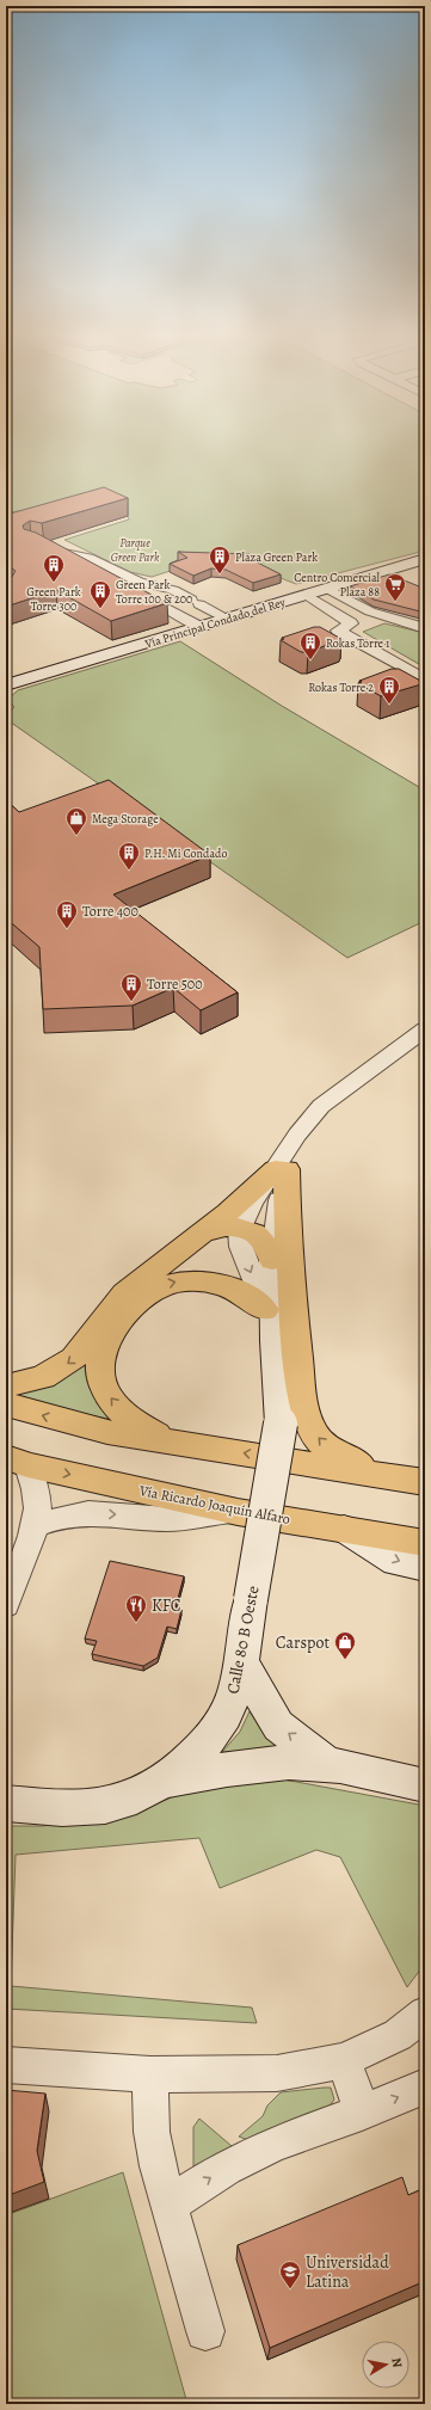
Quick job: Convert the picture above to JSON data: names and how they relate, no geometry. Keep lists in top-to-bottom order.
{
  "streets": {
    "main road": ["Vía Ricardo Joaquín Alfaro"],
    "street": ["Vía Principal Condado del Rey", "Calle 80 B Oeste"]
  },
  "parks": ["Parque Green Park"],
  "places": {
    "building": [
      "Plaza Green Park",
      "Green Park Torre 300",
      "Green Park Torre 100 & 200",
      "Rokas Torre 1",
      "Rokas Torre 2",
      "P.H. Mi Condado",
      "Torre 400",
      "Torre 500"
    ],
    "supermarket": ["Centro Comercial Plaza 88"],
    "shop": ["Mega Storage", "Carspot"],
    "restaurant": ["KFC"],
    "school or university": ["Universidad Latina"]
  },
  "north": "right"
}
